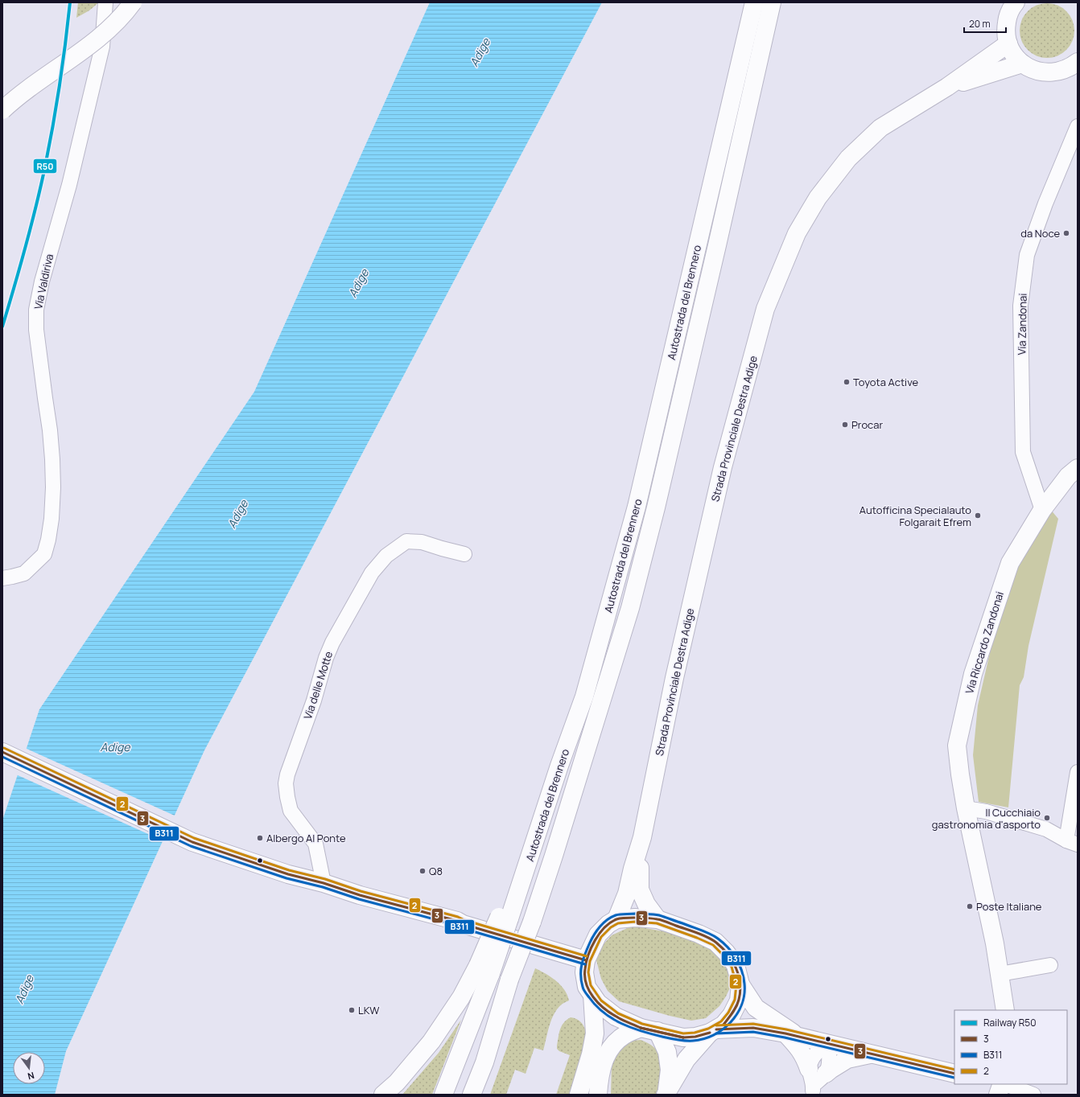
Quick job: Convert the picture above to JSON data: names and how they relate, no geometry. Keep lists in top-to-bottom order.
{
  "streets": {
    "main road": ["Autostrada del Brennero", "Strada Provinciale Destra Adige", "Via Riccardo Zandonai"],
    "street": ["Via Valdiriva", "Via Zandonai", "Via delle Motte"]
  },
  "crossings": [
    ["Via Zandonai", "Via Riccardo Zandonai"]
  ],
  "water": ["Adige"],
  "places": [
    "da Noce",
    "Toyota Active",
    "Procar",
    "Autofficina Specialauto Folgarait Efrem",
    "Il Cucchiaio gastronomia d'asporto",
    "Albergo Al Ponte",
    "Q8",
    "Poste Italiane",
    "LKW"
  ],
  "lines": [
    "rail line R50",
    "transit line 2",
    "transit line 3",
    "transit line B311"
  ],
  "legend": [
    "Railway R50",
    "3",
    "B311",
    "2"
  ],
  "scale_bar": "20 m",
  "north": "bottom"
}
